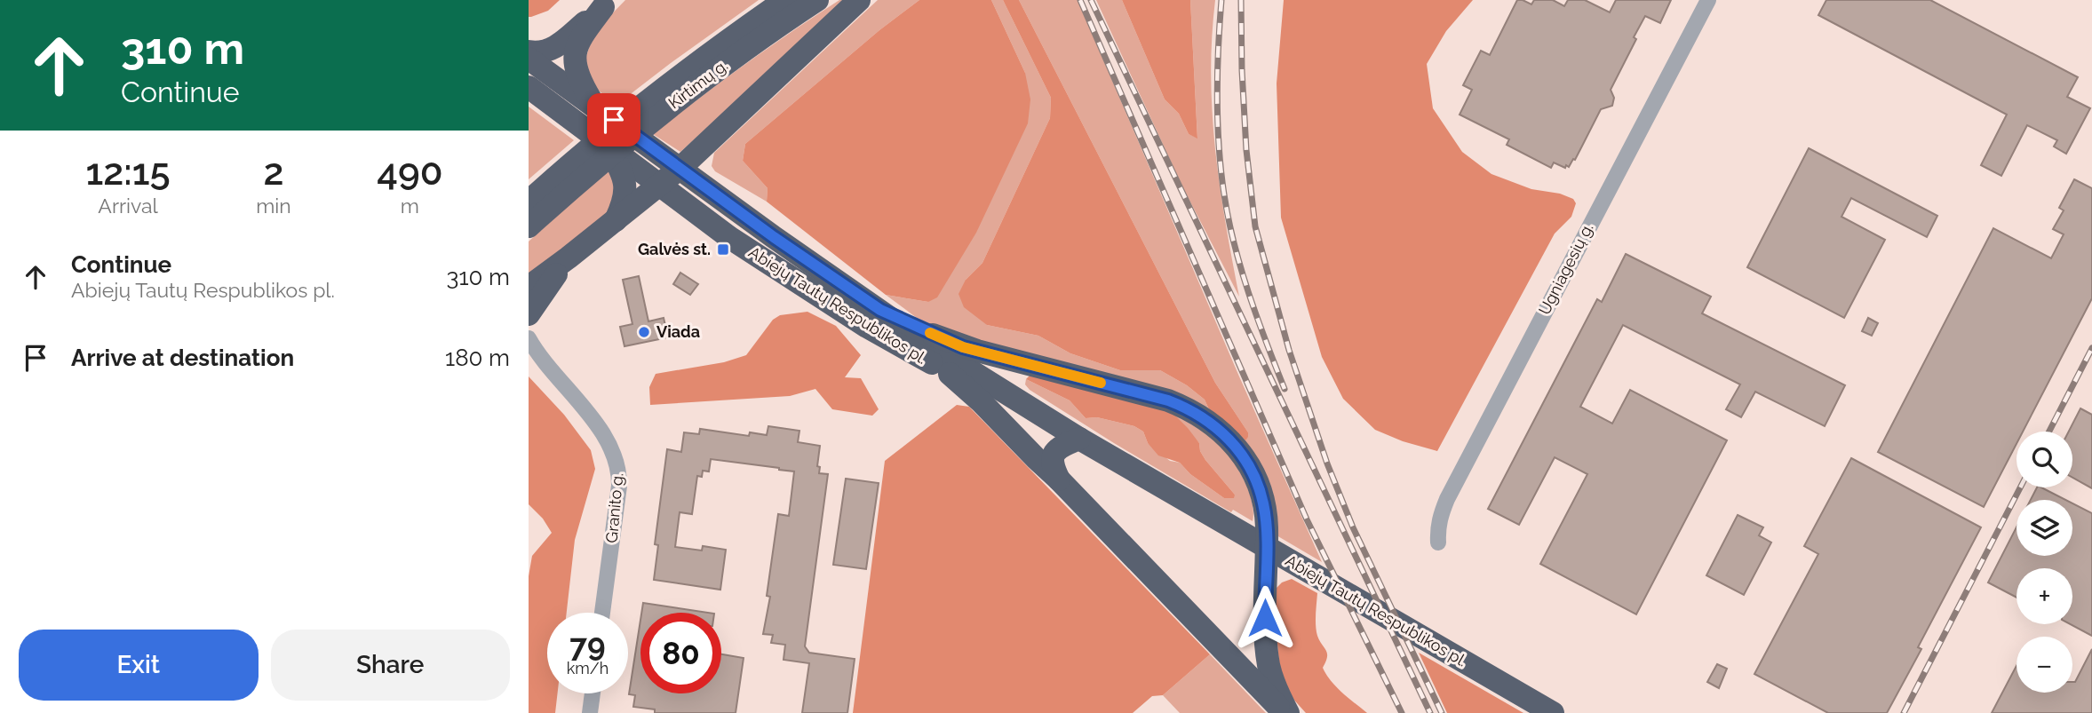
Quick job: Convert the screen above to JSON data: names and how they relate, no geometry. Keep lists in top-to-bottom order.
{
  "streets": {
    "highway": ["Kirtimų g.", "Abiejų Tautų Respublikos pl."],
    "street": ["Ugniagesių g.", "Granito g."]
  },
  "places": {
    "transit": ["Galvės st."],
    "other": ["Viada"]
  },
  "page": {
    "turn": ["310 m", "Continue"],
    "eta": [
      "12:15",
      "Arrival",
      "2",
      "min",
      "490",
      "m"
    ],
    "list": [
      {
        "name": "Continue",
        "note": "Abiejų Tautų Respublikos pl.",
        "value": "310 m"
      },
      {
        "name": "Arrive at destination",
        "value": "180 m"
      }
    ],
    "map_buttons": ["+", "−"],
    "speed": "79 km/h",
    "limit": "80",
    "buttons": ["Exit", "Share"]
  }
}
